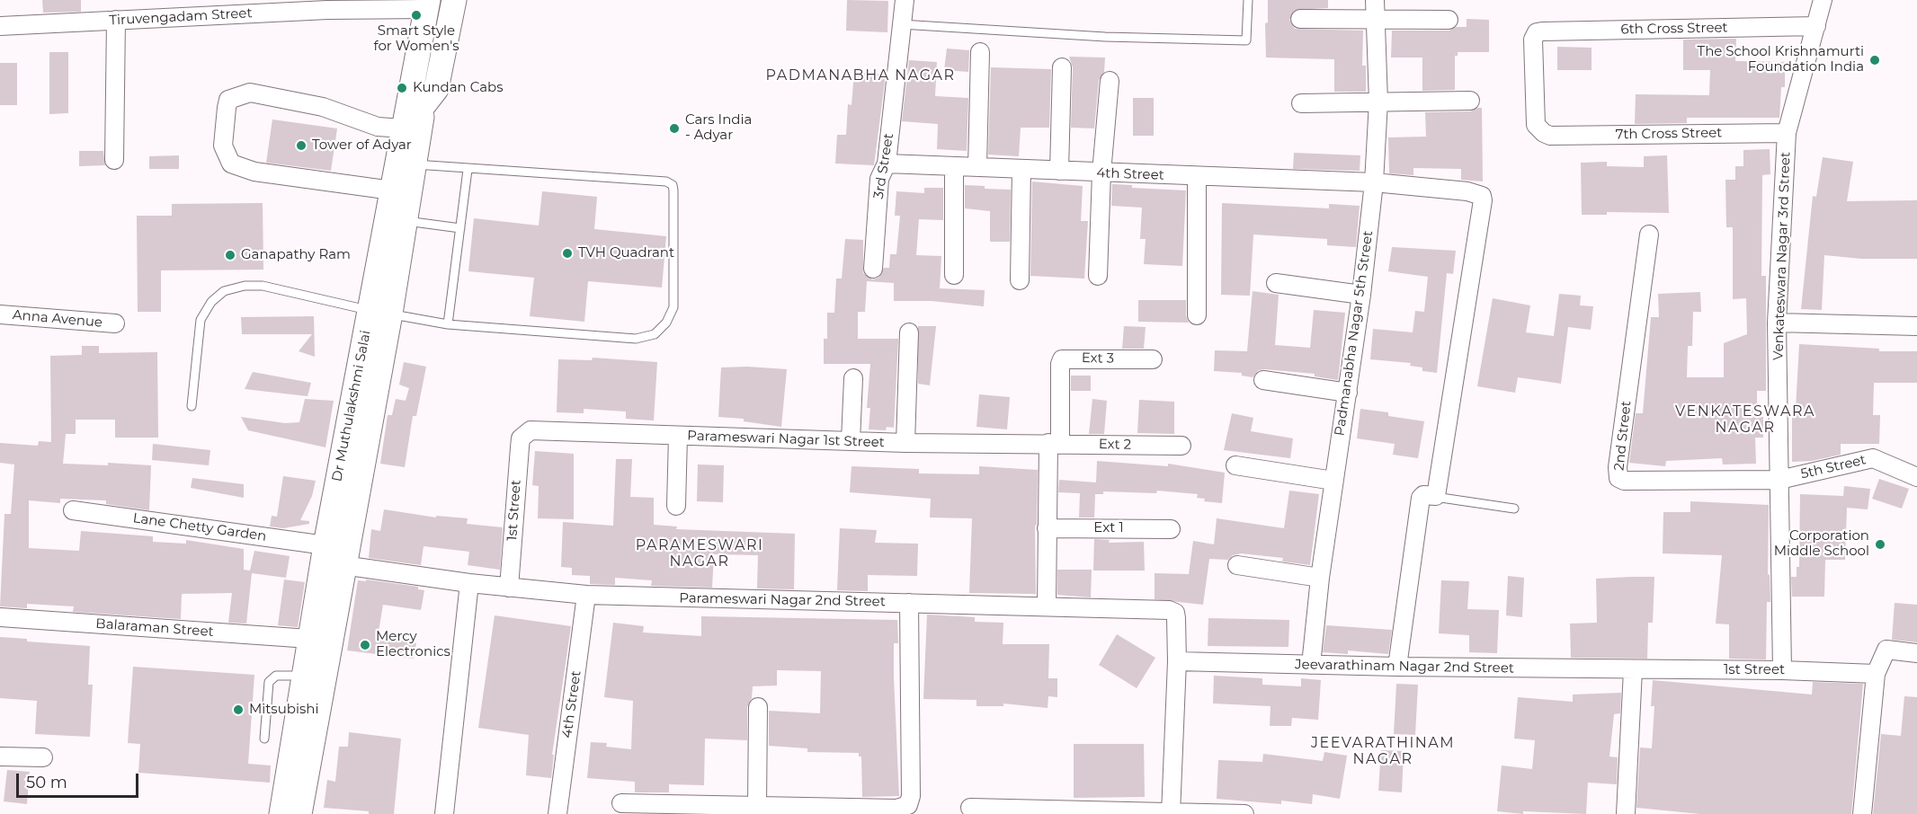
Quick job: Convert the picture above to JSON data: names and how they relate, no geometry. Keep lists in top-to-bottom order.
{
  "streets": {
    "main road": ["Dr Muthulakshmi Salai"],
    "street": [
      "Tiruvengadam Street",
      "6th Cross Street",
      "7th Cross Street",
      "3rd Street",
      "4th Street",
      "Venkateswara Nagar 3rd Street",
      "Anna Avenue",
      "Padmanabha Nagar 5th Street",
      "Ext 3",
      "2nd Street",
      "Parameswari Nagar 1st Street",
      "Ext 2",
      "5th Street",
      "1st Street",
      "Lane Chetty Garden",
      "Ext 1",
      "Parameswari Nagar 2nd Street",
      "Balaraman Street",
      "Jeevarathinam Nagar 2nd Street"
    ]
  },
  "crossings": [
    ["Tiruvengadam Street", "Dr Muthulakshmi Salai"],
    ["6th Cross Street", "7th Cross Street"],
    ["6th Cross Street", "Venkateswara Nagar 3rd Street"],
    ["7th Cross Street", "Venkateswara Nagar 3rd Street"],
    ["3rd Street", "4th Street"],
    ["4th Street", "Padmanabha Nagar 5th Street"],
    ["4th Street", "Parameswari Nagar 2nd Street"],
    ["Venkateswara Nagar 3rd Street", "2nd Street"],
    ["Venkateswara Nagar 3rd Street", "5th Street"],
    ["Venkateswara Nagar 3rd Street", "1st Street"],
    ["Padmanabha Nagar 5th Street", "Jeevarathinam Nagar 2nd Street"],
    ["Ext 3", "Parameswari Nagar 1st Street"],
    ["Ext 3", "Ext 2"],
    ["Dr Muthulakshmi Salai", "Lane Chetty Garden"],
    ["Dr Muthulakshmi Salai", "Parameswari Nagar 2nd Street"],
    ["Dr Muthulakshmi Salai", "Balaraman Street"],
    ["2nd Street", "5th Street"],
    ["Parameswari Nagar 1st Street", "Ext 2"],
    ["Parameswari Nagar 1st Street", "1st Street"],
    ["1st Street", "Parameswari Nagar 2nd Street"],
    ["1st Street", "Jeevarathinam Nagar 2nd Street"],
    ["Parameswari Nagar 2nd Street", "Jeevarathinam Nagar 2nd Street"]
  ],
  "districts": [
    "PADMANABHA NAGAR",
    "VENKATESWARA NAGAR",
    "PARAMESWARI NAGAR",
    "JEEVARATHINAM NAGAR"
  ],
  "places": [
    "Smart Style for Women's",
    "The School Krishnamurti Foundation India",
    "Kundan Cabs",
    "Cars India - Adyar",
    "Tower of Adyar",
    "TVH Quadrant",
    "Ganapathy Ram",
    "Corporation Middle School",
    "Mercy Electronics",
    "Mitsubishi"
  ],
  "scale_bar": "50 m"
}
